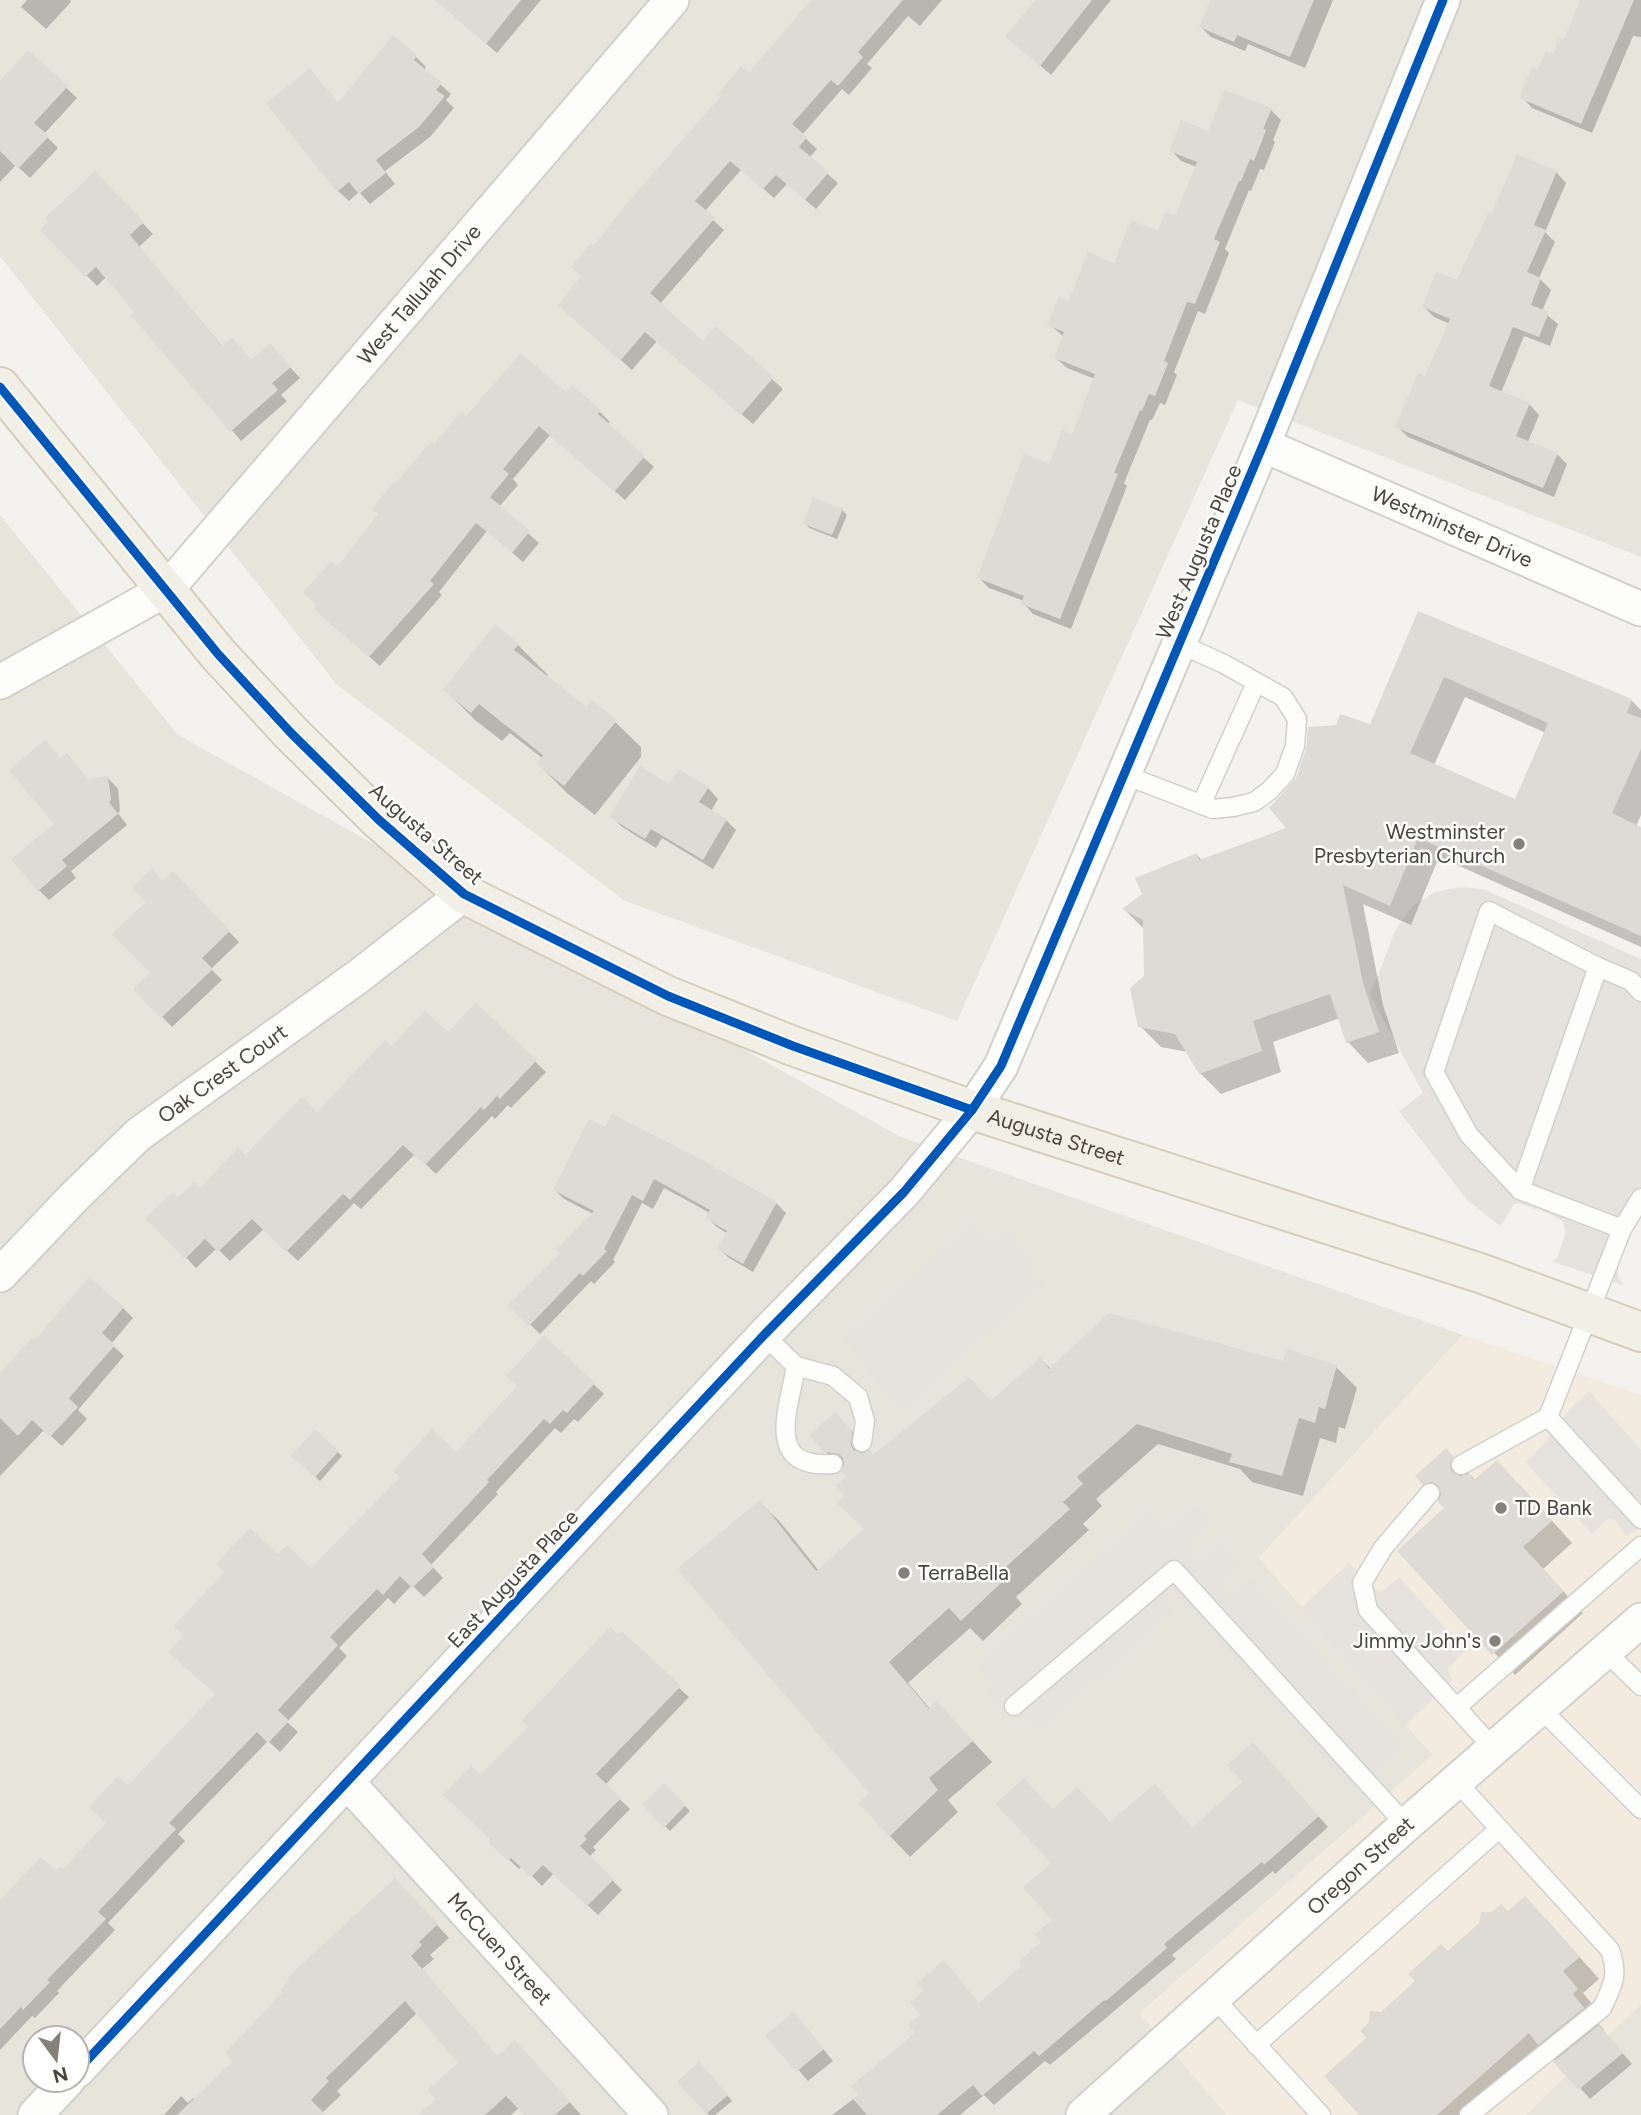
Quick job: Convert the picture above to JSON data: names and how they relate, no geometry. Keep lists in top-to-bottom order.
{
  "streets": {
    "main road": ["Augusta Street"],
    "street": [
      "West Tallulah Drive",
      "Westminster Drive",
      "West Augusta Place",
      "Oak Crest Court",
      "East Augusta Place",
      "Oregon Street",
      "McCuen Street"
    ]
  },
  "crossings": [
    ["West Tallulah Drive", "Augusta Street"],
    ["Westminster Drive", "West Augusta Place"],
    ["West Augusta Place", "Augusta Street"],
    ["West Augusta Place", "East Augusta Place"],
    ["Augusta Street", "Oak Crest Court"],
    ["Augusta Street", "East Augusta Place"],
    ["East Augusta Place", "McCuen Street"]
  ],
  "places": [
    "Westminster Presbyterian Church",
    "TD Bank",
    "TerraBella",
    "Jimmy John's"
  ],
  "north": "bottom"
}
